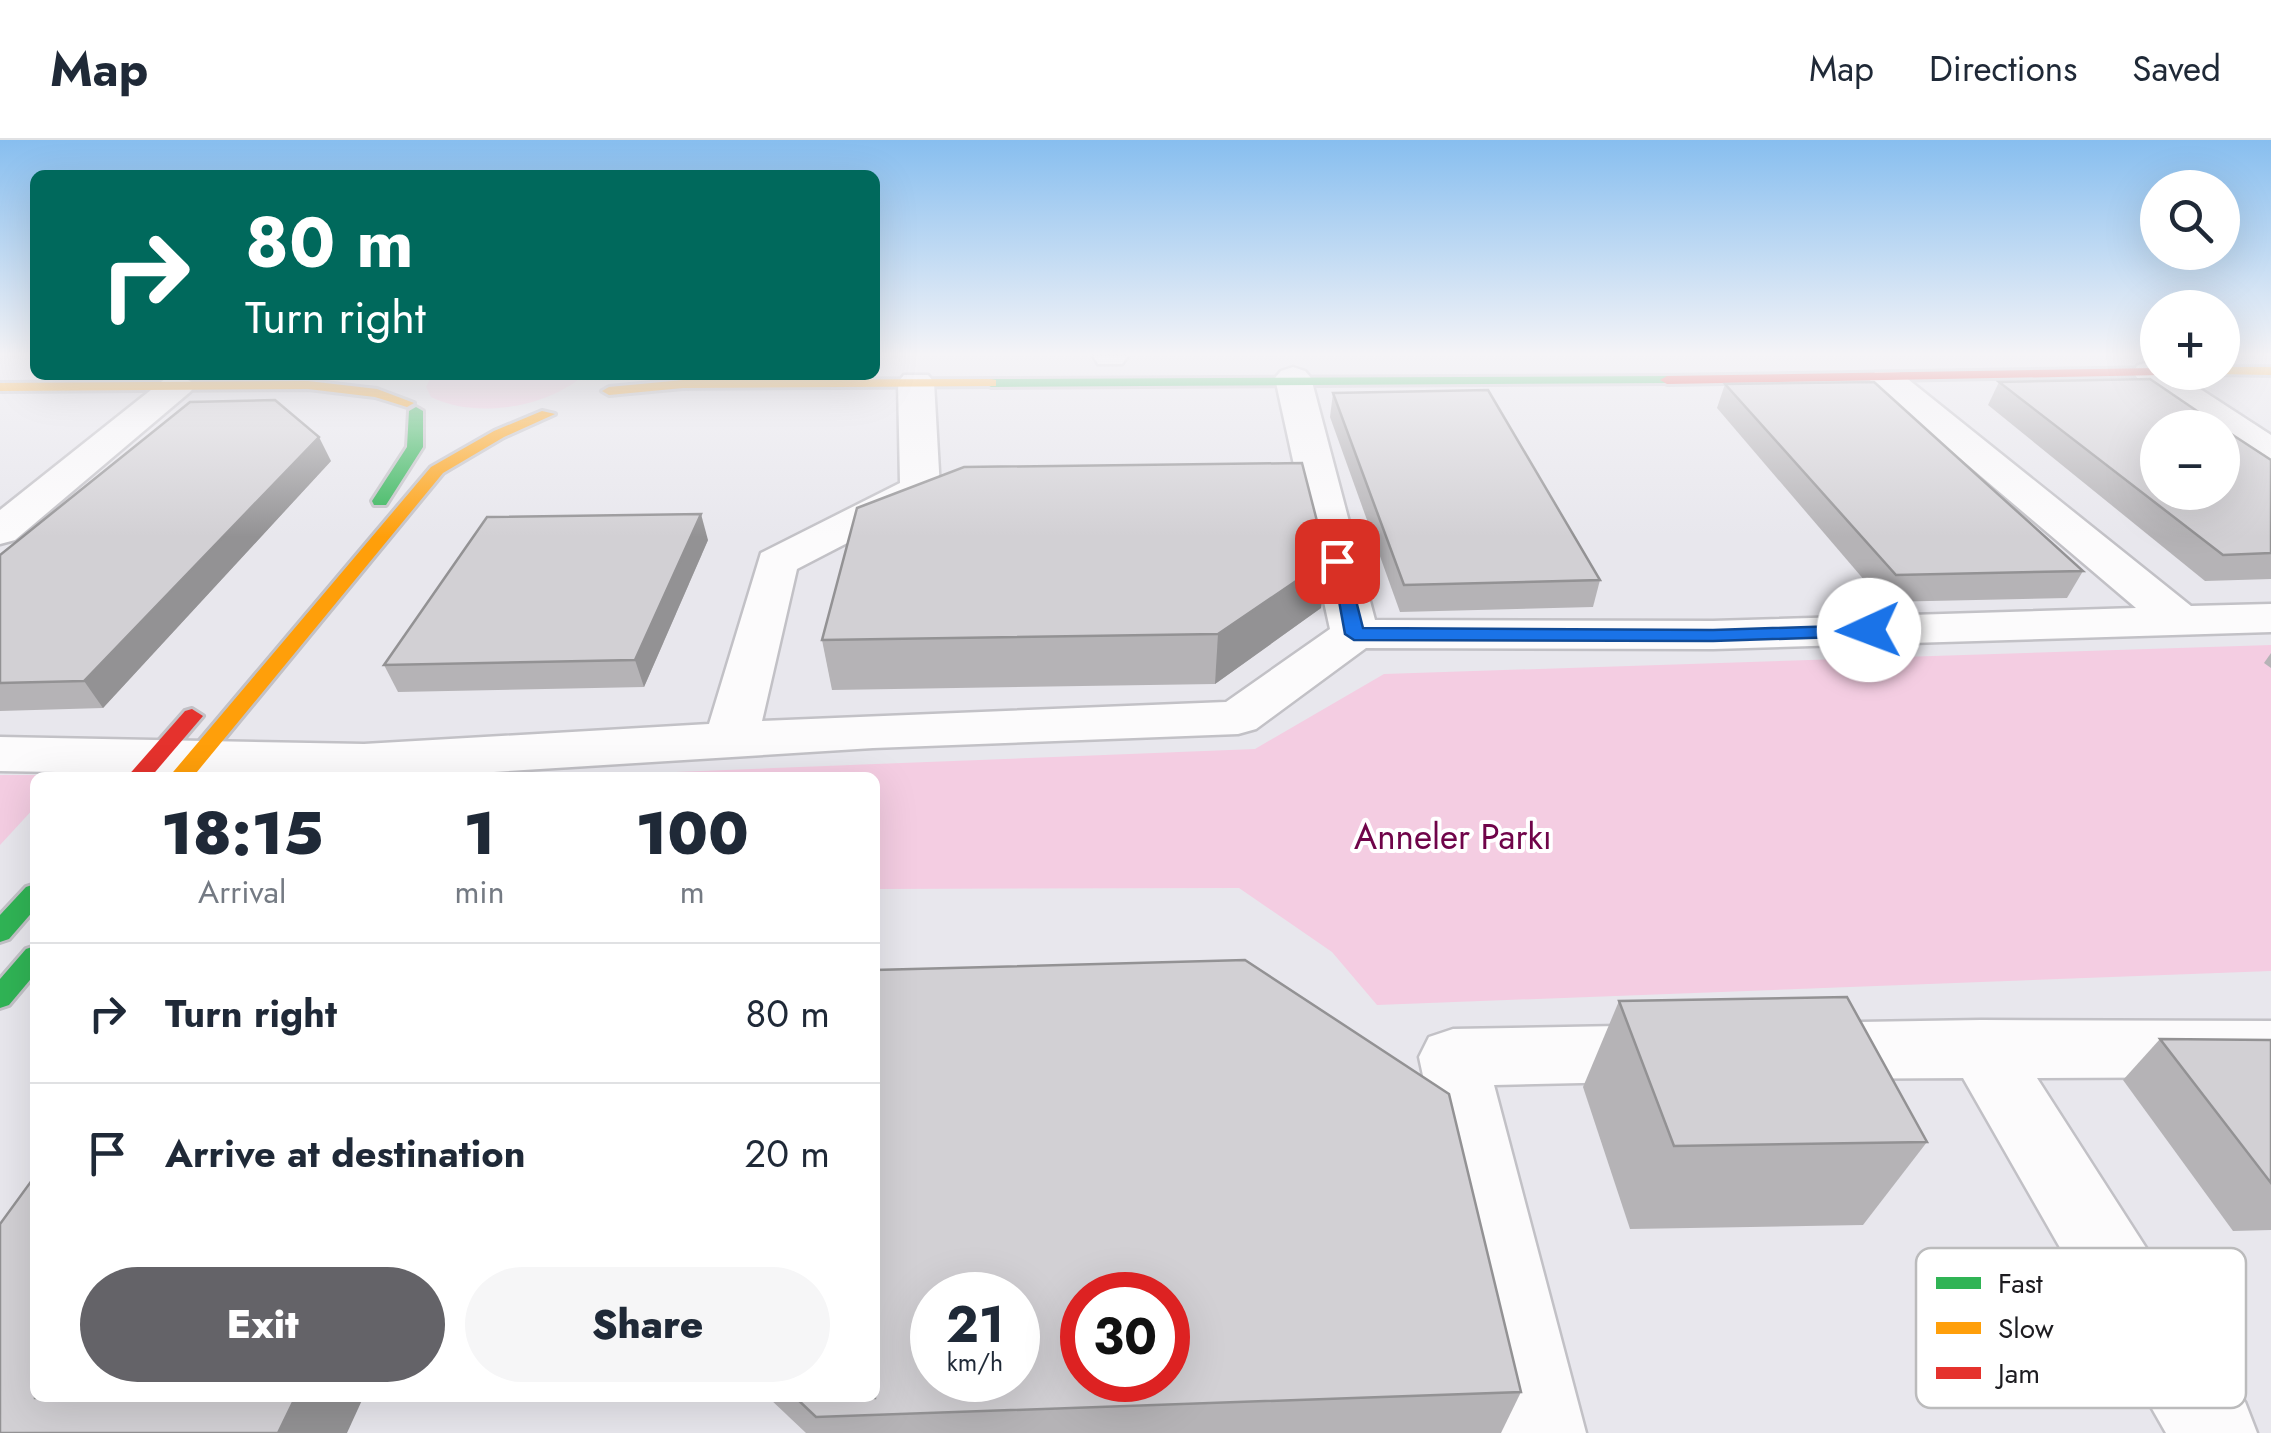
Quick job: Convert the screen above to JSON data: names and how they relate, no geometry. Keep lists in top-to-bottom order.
{
  "parks": ["Anneler Parkı"],
  "legend": ["Fast", "Slow", "Jam"],
  "page": {
    "header": "Map",
    "nav": ["Map", "Directions", "Saved"],
    "map_buttons": ["+", "−"],
    "turn": ["80 m", "Turn right"],
    "eta": [
      "18:15",
      "Arrival",
      "1",
      "min",
      "100",
      "m"
    ],
    "list": [
      {
        "name": "Turn right",
        "value": "80 m"
      },
      {
        "name": "Arrive at destination",
        "value": "20 m"
      }
    ],
    "buttons": ["Exit", "Share"],
    "speed": "21 km/h",
    "limit": "30"
  }
}
